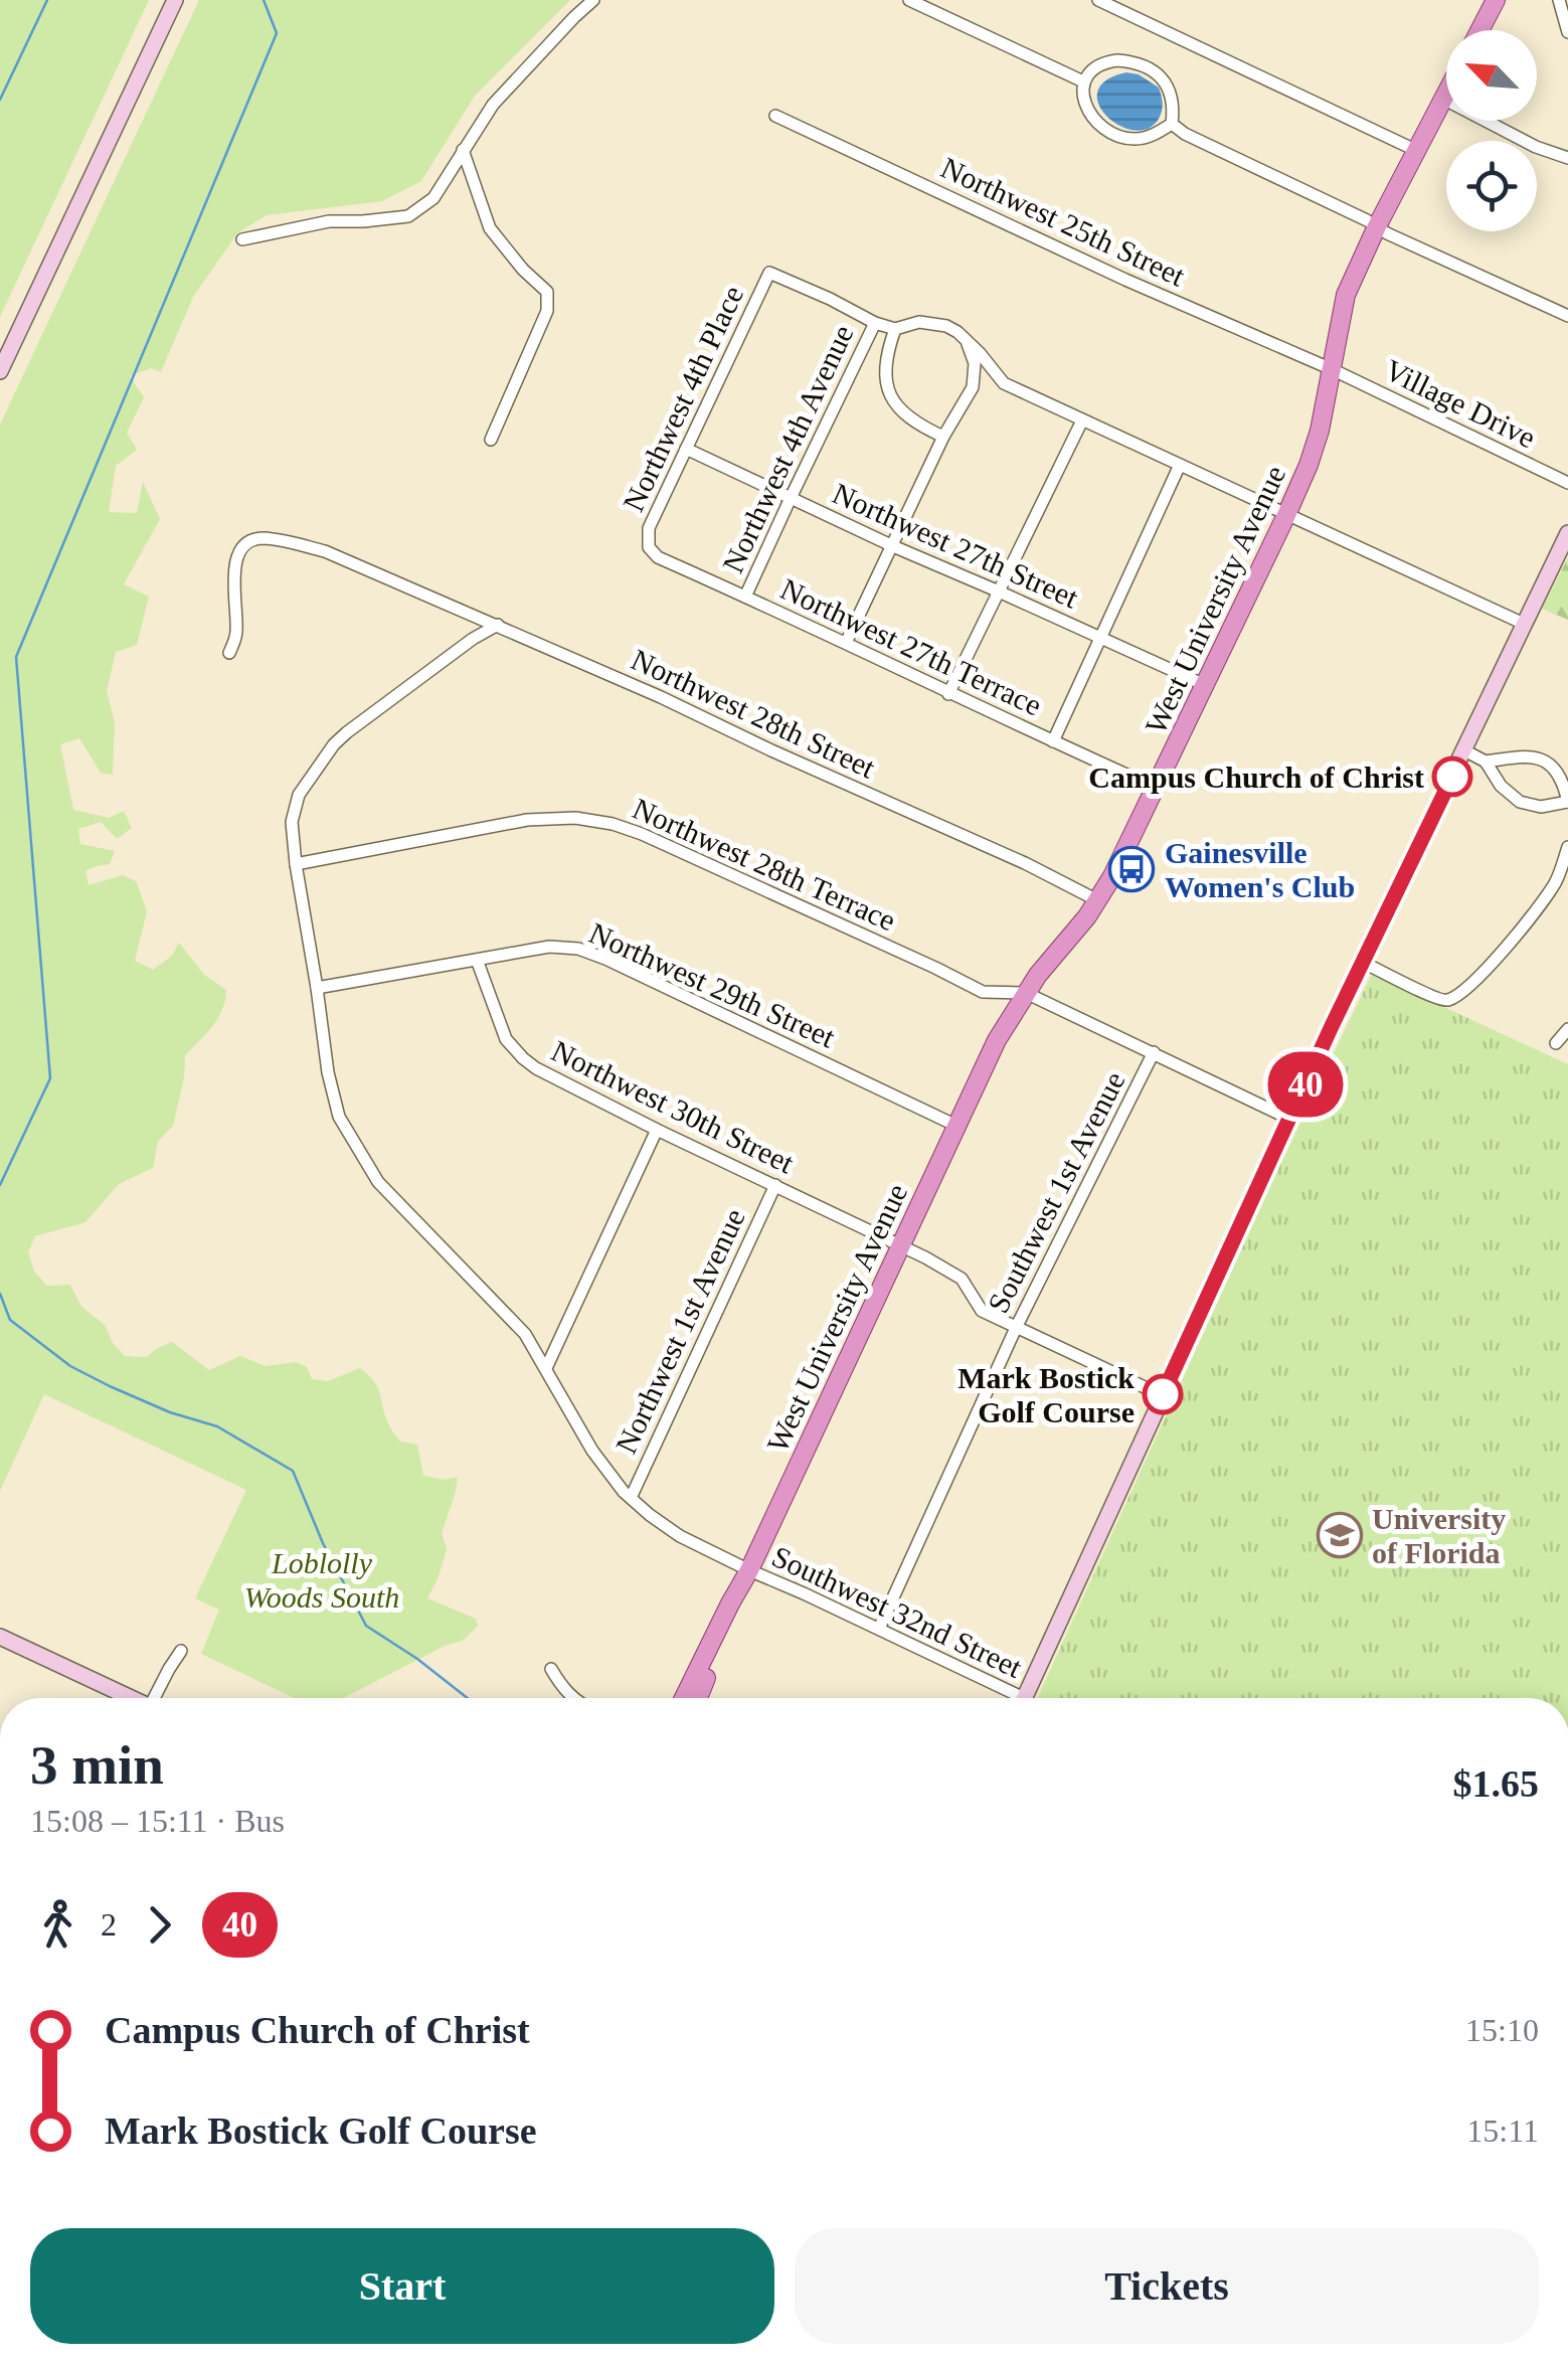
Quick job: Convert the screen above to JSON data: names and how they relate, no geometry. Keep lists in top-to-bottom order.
{
  "streets": {
    "main road": ["West University Avenue"],
    "street": [
      "Northwest 25th Street",
      "Northwest 4th Place",
      "Village Drive",
      "Northwest 4th Avenue",
      "Northwest 27th Street",
      "Northwest 27th Terrace",
      "Northwest 28th Street",
      "Northwest 28th Terrace",
      "Northwest 29th Street",
      "Northwest 30th Street",
      "Southwest 1st Avenue",
      "Northwest 1st Avenue",
      "Southwest 32nd Street"
    ]
  },
  "crossings": [
    ["Northwest 25th Street", "Village Drive"],
    ["Northwest 25th Street", "West University Avenue"],
    ["Northwest 4th Place", "Northwest 4th Avenue"],
    ["Northwest 4th Place", "Northwest 27th Street"],
    ["Northwest 4th Place", "Northwest 27th Terrace"],
    ["Village Drive", "West University Avenue"],
    ["Northwest 4th Avenue", "Northwest 27th Street"],
    ["Northwest 4th Avenue", "Northwest 27th Terrace"],
    ["Northwest 27th Street", "West University Avenue"],
    ["West University Avenue", "Northwest 27th Terrace"],
    ["West University Avenue", "Northwest 28th Street"],
    ["West University Avenue", "Northwest 28th Terrace"],
    ["West University Avenue", "Northwest 29th Street"],
    ["West University Avenue", "Northwest 30th Street"],
    ["West University Avenue", "Southwest 32nd Street"],
    ["Northwest 28th Street", "Southwest 32nd Street"],
    ["Northwest 28th Terrace", "Southwest 32nd Street"],
    ["Northwest 29th Street", "Northwest 30th Street"],
    ["Northwest 29th Street", "Southwest 32nd Street"],
    ["Northwest 30th Street", "Southwest 1st Avenue"],
    ["Northwest 30th Street", "Northwest 1st Avenue"],
    ["Southwest 1st Avenue", "Southwest 32nd Street"],
    ["Northwest 1st Avenue", "Southwest 32nd Street"]
  ],
  "parks": ["Loblolly Woods South"],
  "places": {
    "other": ["Campus Church of Christ", "Mark Bostick Golf Course"],
    "bus stop": ["Gainesville Women's Club"],
    "school or university": ["University of Florida"]
  },
  "lines": ["bus line 40"],
  "north": "top left",
  "page": {
    "on_map": "40",
    "heading": ["3 min", "15:08 – 15:11 · Bus", "$1.65"],
    "legs": ["2", "40"],
    "list": [
      {
        "name": "Campus Church of Christ",
        "value": "15:10"
      },
      {
        "name": "Mark Bostick Golf Course",
        "value": "15:11"
      }
    ],
    "buttons": ["Start", "Tickets"]
  }
}
